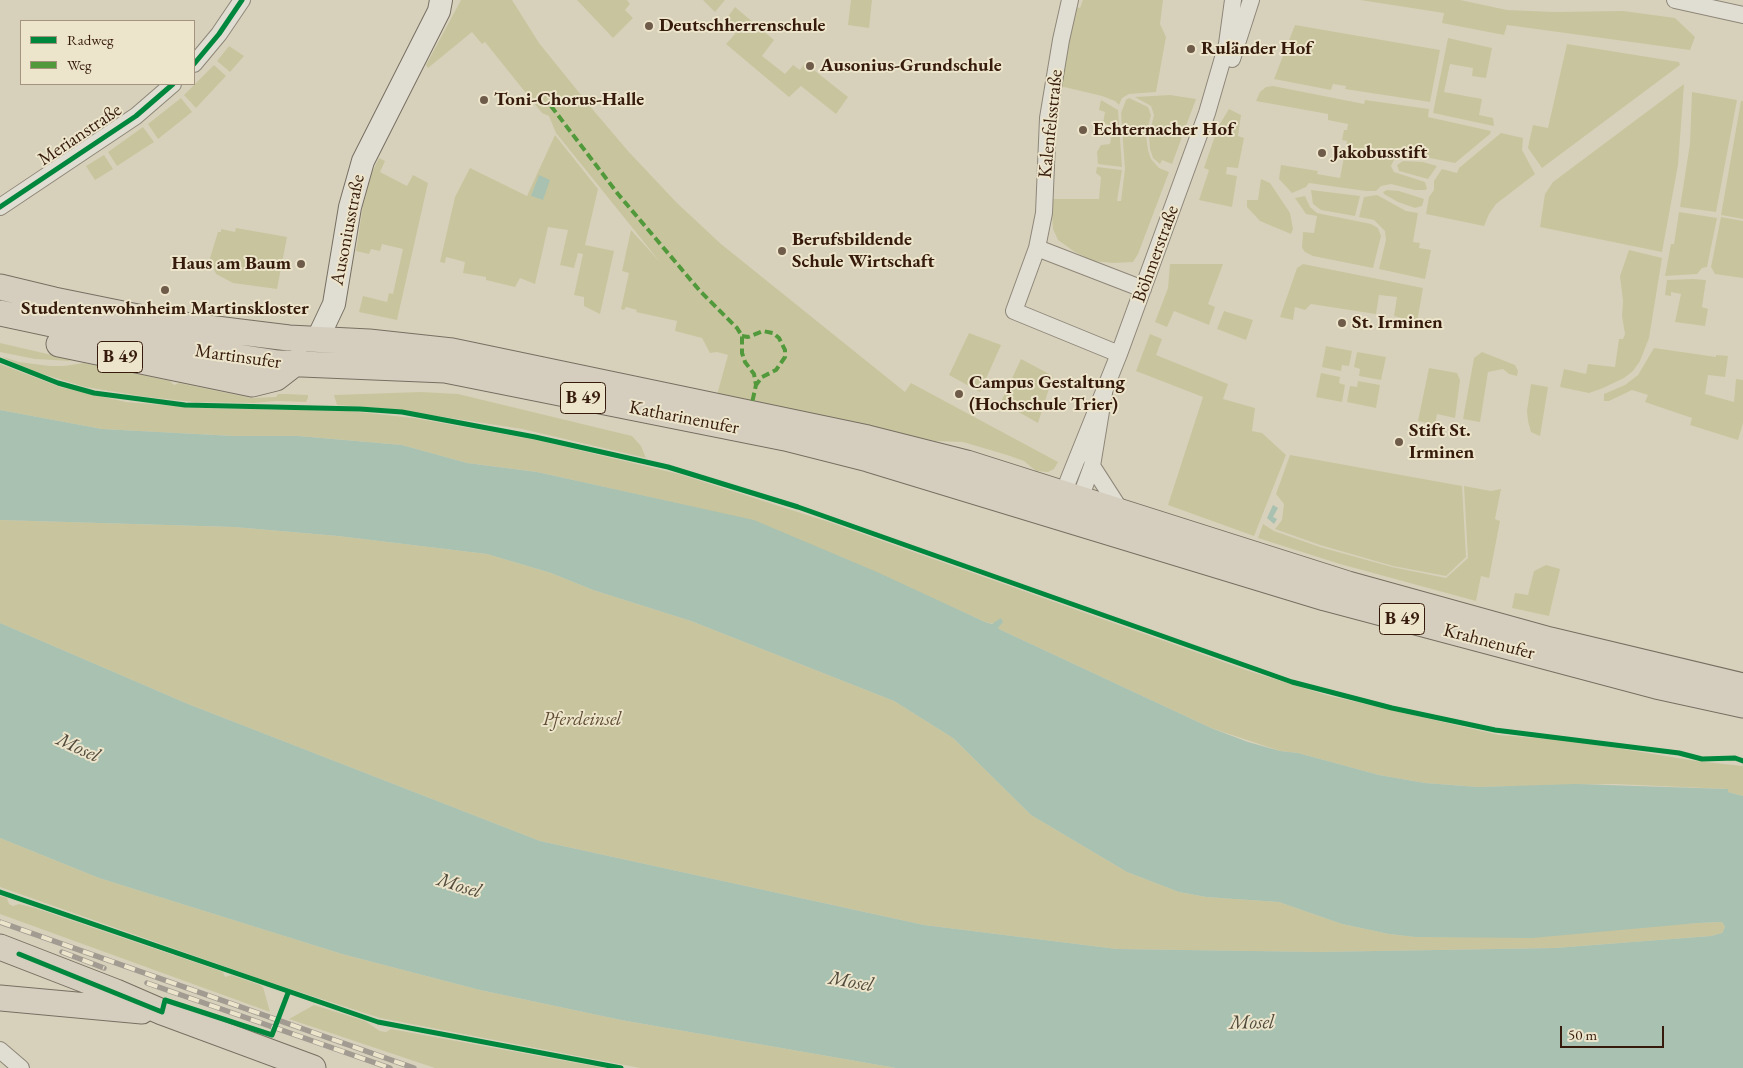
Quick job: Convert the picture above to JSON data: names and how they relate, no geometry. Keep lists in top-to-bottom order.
{
  "streets": {
    "main road": [
      "Ausoniusstraße",
      "B 49",
      "Martinsufer",
      "Katharinenufer",
      "Krahnenufer"
    ],
    "street": ["Kalenfelsstraße", "Merianstraße", "Böhmerstraße"]
  },
  "crossings": [
    ["Kalenfelsstraße", "Böhmerstraße"],
    ["Ausoniusstraße", "Martinsufer"],
    ["Ausoniusstraße", "Katharinenufer"],
    ["Böhmerstraße", "Katharinenufer"],
    ["Böhmerstraße", "Krahnenufer"],
    ["Martinsufer", "Katharinenufer"],
    ["Katharinenufer", "Krahnenufer"]
  ],
  "water": ["Mosel"],
  "parks": ["Pferdeinsel"],
  "places": [
    "Deutschherrenschule",
    "Ruländer Hof",
    "Ausonius-Grundschule",
    "Toni-Chorus-Halle",
    "Echternacher Hof",
    "Jakobusstift",
    "Berufsbildende Schule Wirtschaft",
    "Haus am Baum",
    "Studentenwohnheim Martinskloster",
    "St. Irminen",
    "Campus Gestaltung (Hochschule Trier)",
    "Stift St. Irminen"
  ],
  "legend": ["Radweg", "Weg"],
  "scale_bar": "50 m"
}
